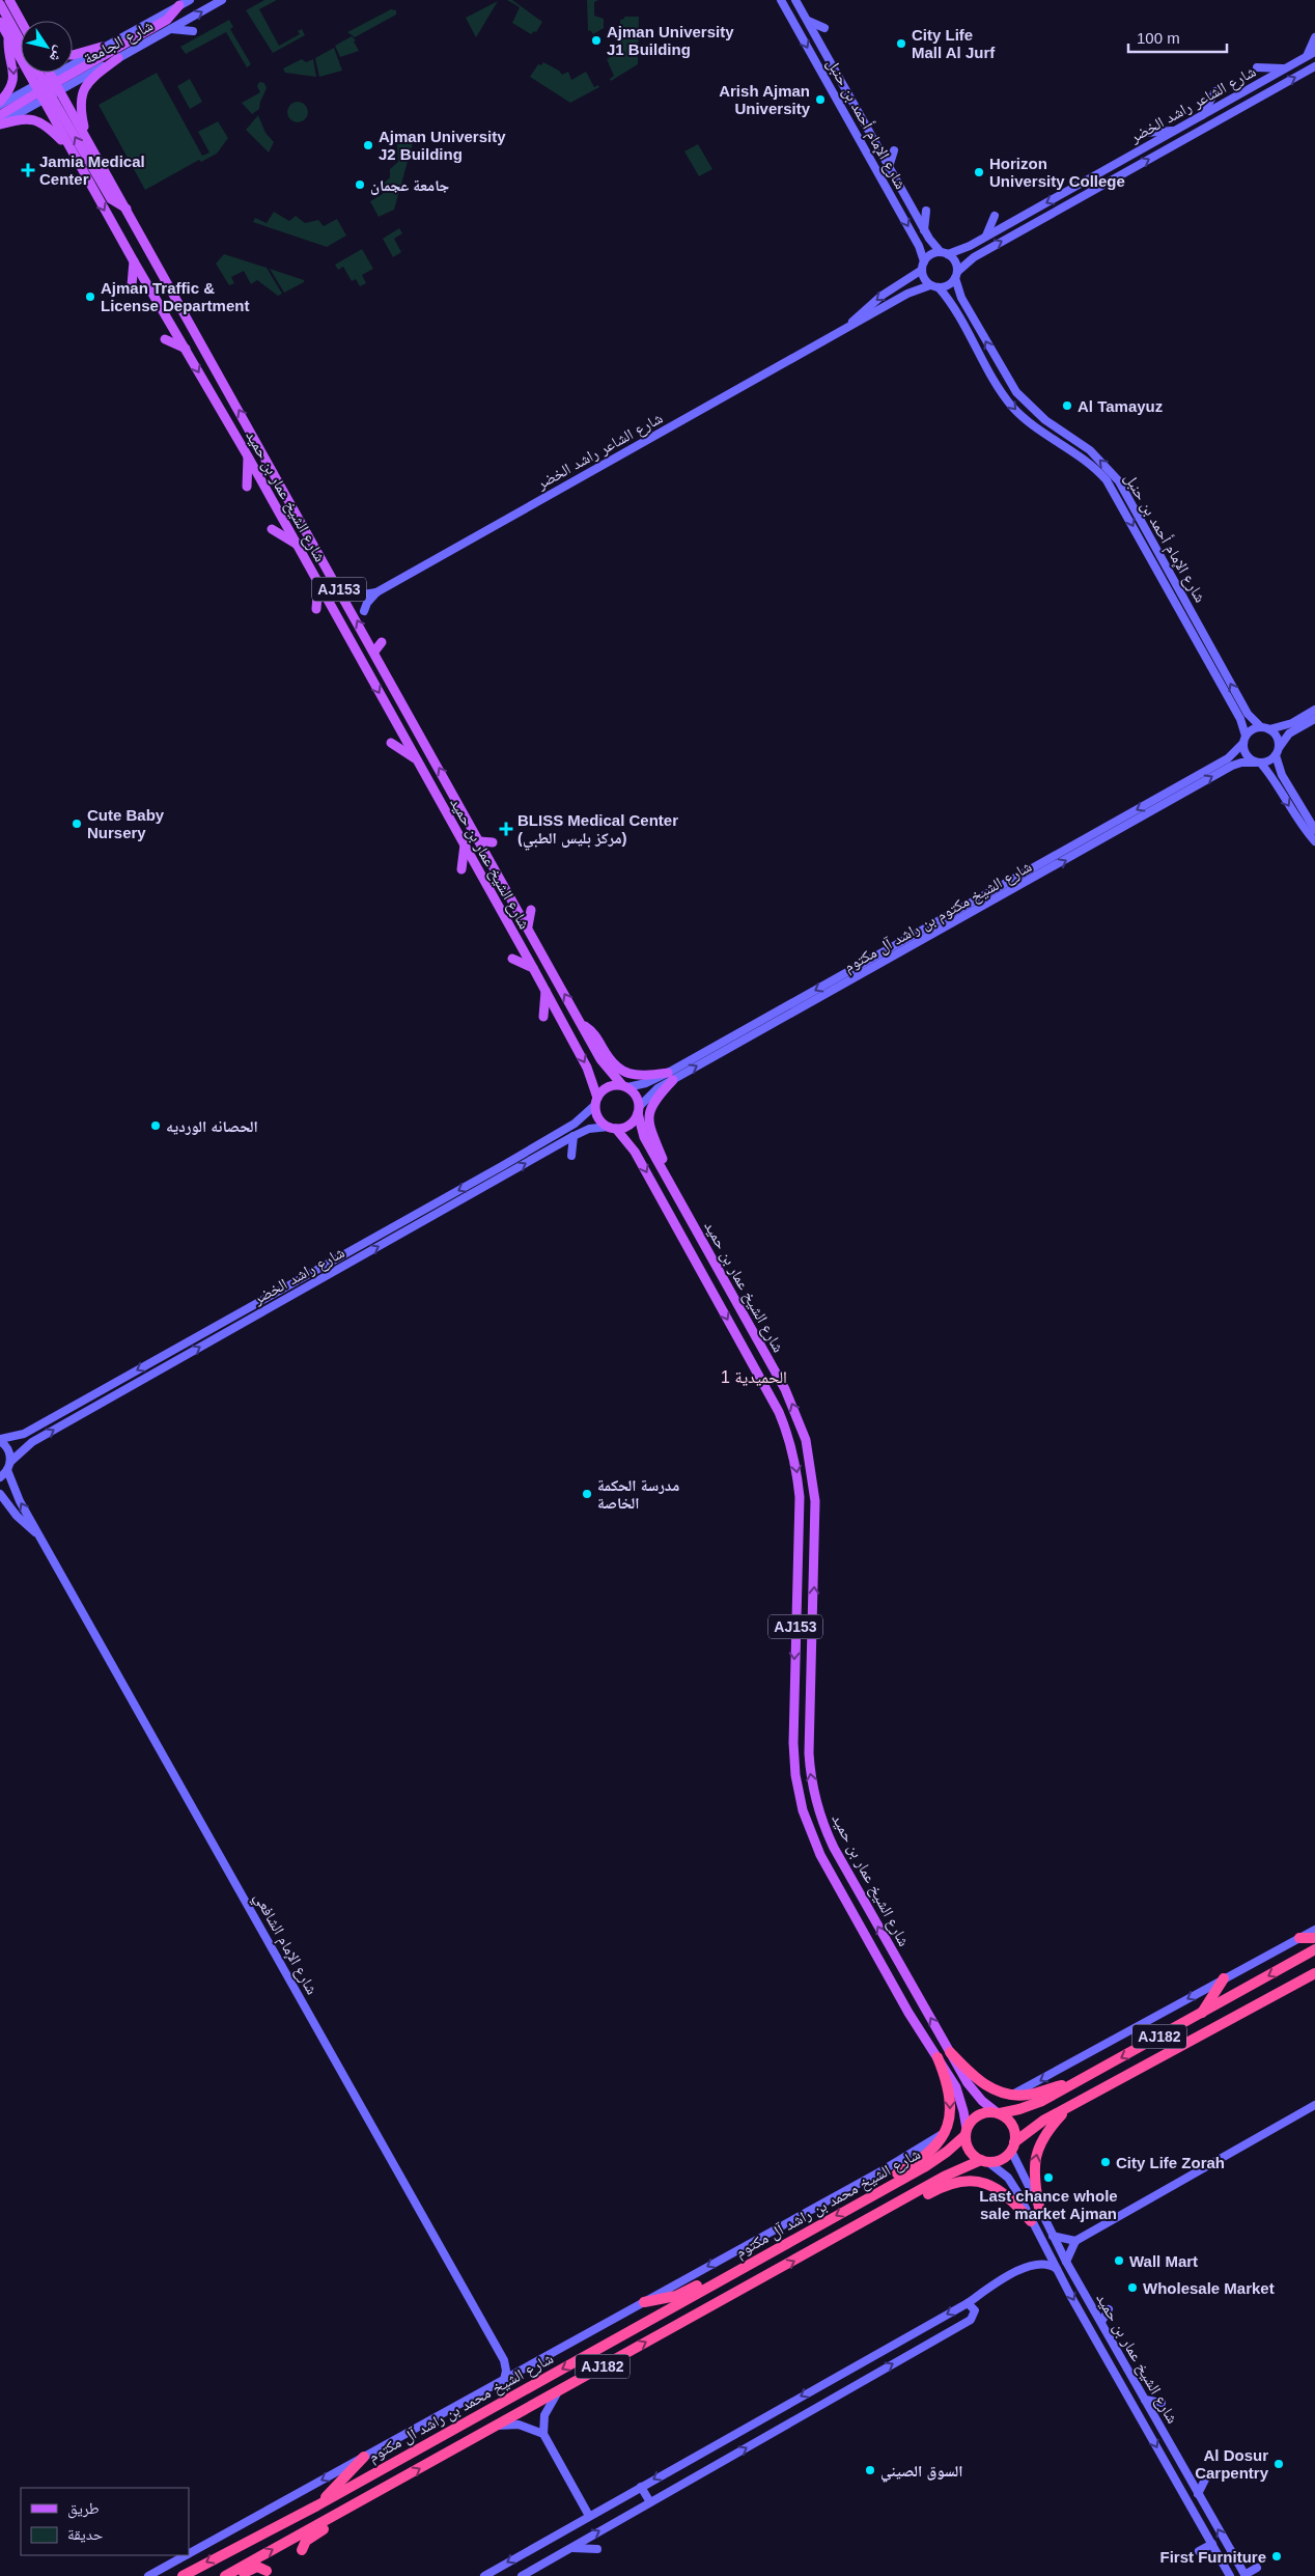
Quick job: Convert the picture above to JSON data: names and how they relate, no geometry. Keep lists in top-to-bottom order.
{
  "streets": {
    "highway": ["AJ182", "شارع الشيخ محمد بن راشد آل مكتوم"],
    "main road": ["شارع الشيخ عمار بن حميد", "AJ153"],
    "street": [
      "شارع الجامعة",
      "شارع الشاعر راشد الخضر",
      "شارع الإمام أحمد بن حنبل",
      "شارع الشيخ مكتوم بن راشد آل مكتوم",
      "شارع راشد الخضر",
      "شارع الإمام الشافعي"
    ]
  },
  "crossings": [
    ["شارع الجامعة", "شارع الشيخ عمار بن حميد"],
    ["شارع الشاعر راشد الخضر", "شارع الإمام أحمد بن حنبل"],
    ["شارع الإمام أحمد بن حنبل", "شارع الشيخ مكتوم بن راشد آل مكتوم"],
    ["شارع الشيخ عمار بن حميد", "شارع الشيخ مكتوم بن راشد آل مكتوم"],
    ["شارع الشيخ عمار بن حميد", "شارع راشد الخضر"],
    ["شارع الشيخ عمار بن حميد", "AJ182"],
    ["شارع الشيخ عمار بن حميد", "شارع الشيخ محمد بن راشد آل مكتوم"],
    ["شارع الشيخ مكتوم بن راشد آل مكتوم", "شارع راشد الخضر"],
    ["AJ182", "شارع الشيخ محمد بن راشد آل مكتوم"]
  ],
  "districts": ["الحميدية 1"],
  "places": {
    "other": [
      "Ajman University J1 Building",
      "City Life Mall Al Jurf",
      "Arish Ajman University",
      "Ajman University J2 Building",
      "Horizon University College",
      "جامعة عجمان",
      "Ajman Traffic & License Department",
      "Al Tamayuz",
      "Cute Baby Nursery",
      "الحصانه الورديه",
      "مدرسة الحكمة الخاصة",
      "City Life Zorah",
      "Last chance whole sale market Ajman",
      "Wall Mart",
      "Wholesale Market",
      "Al Dosur Carpentry",
      "السوق الصيني",
      "First Furniture"
    ],
    "health": ["Jamia Medical Center", "BLISS Medical Center (مركز بليس الطبي)"]
  },
  "legend": ["طريق", "حديقة"],
  "scale_bar": "100 m",
  "north": "bottom right"
}
